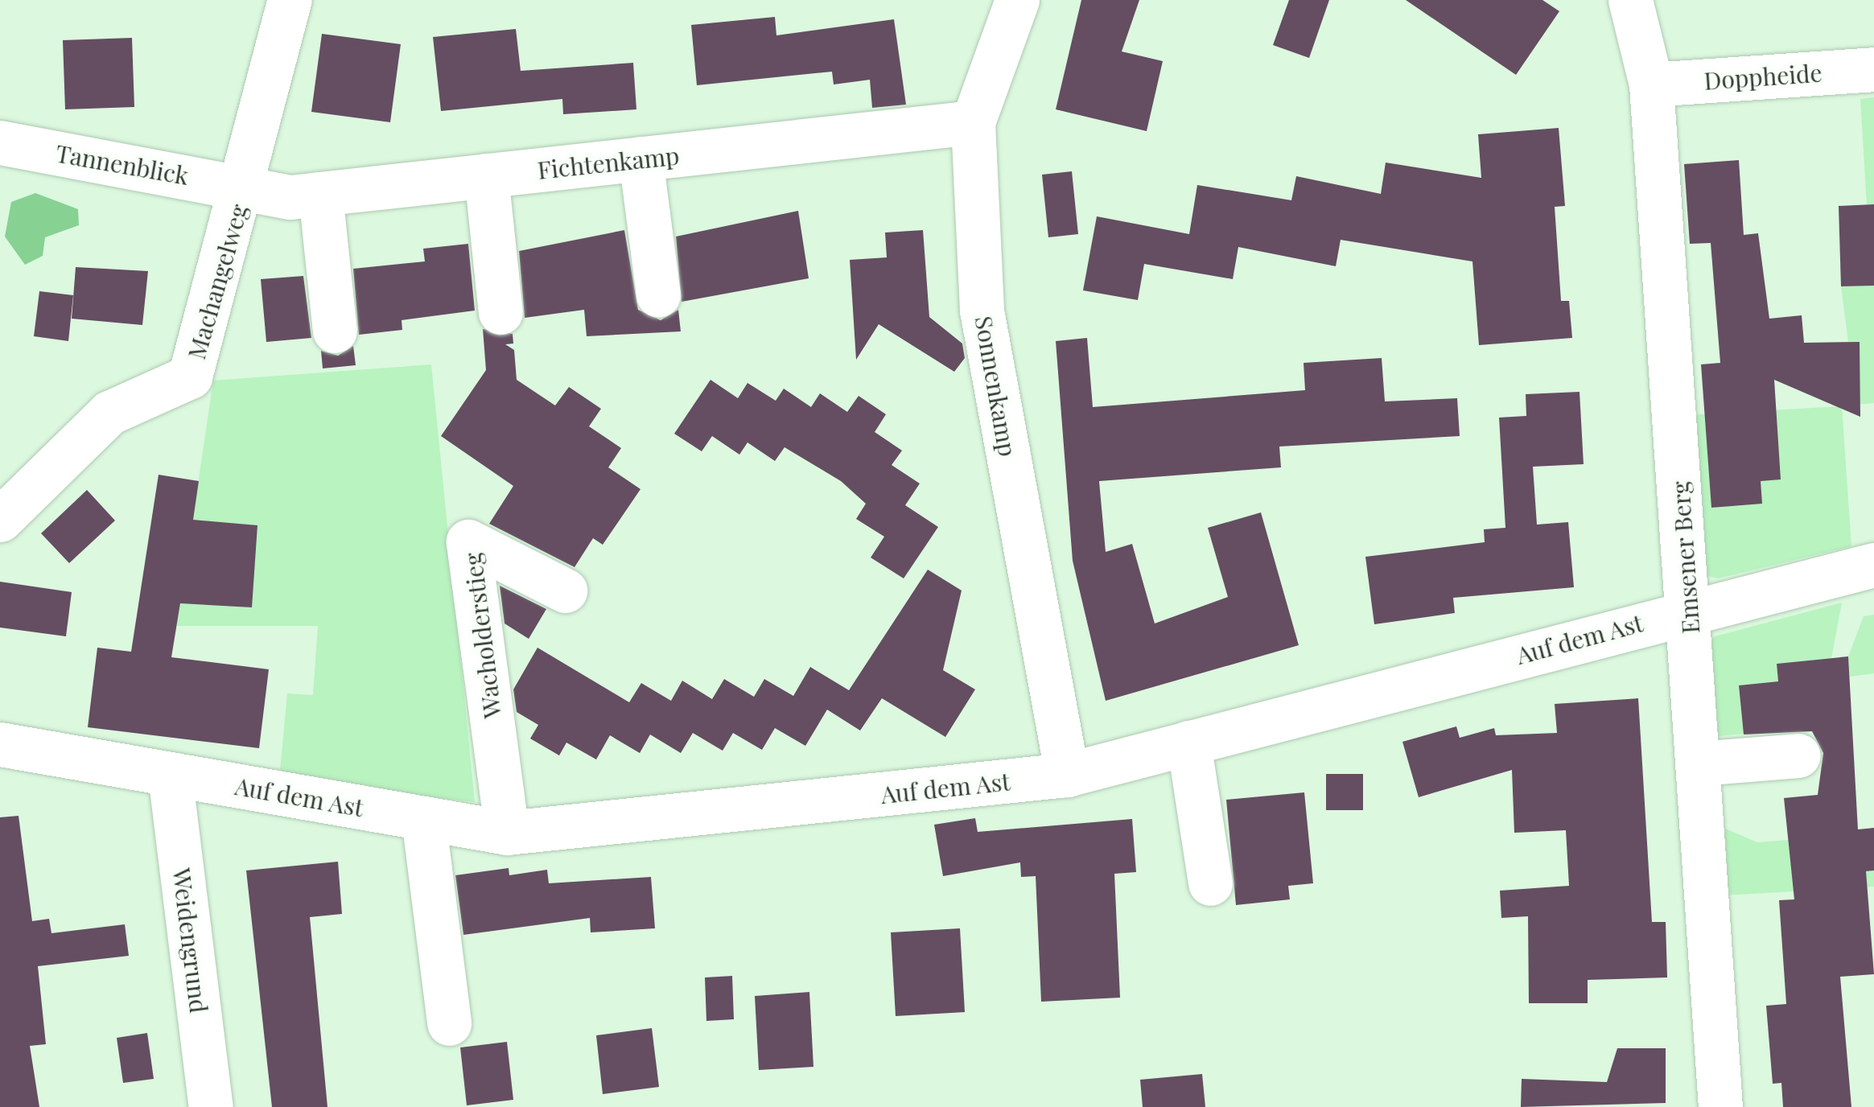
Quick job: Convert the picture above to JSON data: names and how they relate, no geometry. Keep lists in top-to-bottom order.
{
  "streets": {
    "street": [
      "Doppheide",
      "Fichtenkamp",
      "Tannenblick",
      "Machangelweg",
      "Sonnenkamp",
      "Emsener Berg",
      "Wacholderstieg",
      "Auf dem Ast",
      "Weidengrund"
    ]
  },
  "crossings": [
    ["Doppheide", "Emsener Berg"],
    ["Fichtenkamp", "Tannenblick"],
    ["Fichtenkamp", "Machangelweg"],
    ["Fichtenkamp", "Sonnenkamp"],
    ["Tannenblick", "Machangelweg"],
    ["Sonnenkamp", "Auf dem Ast"],
    ["Emsener Berg", "Auf dem Ast"],
    ["Wacholderstieg", "Auf dem Ast"],
    ["Auf dem Ast", "Weidengrund"]
  ]
}
